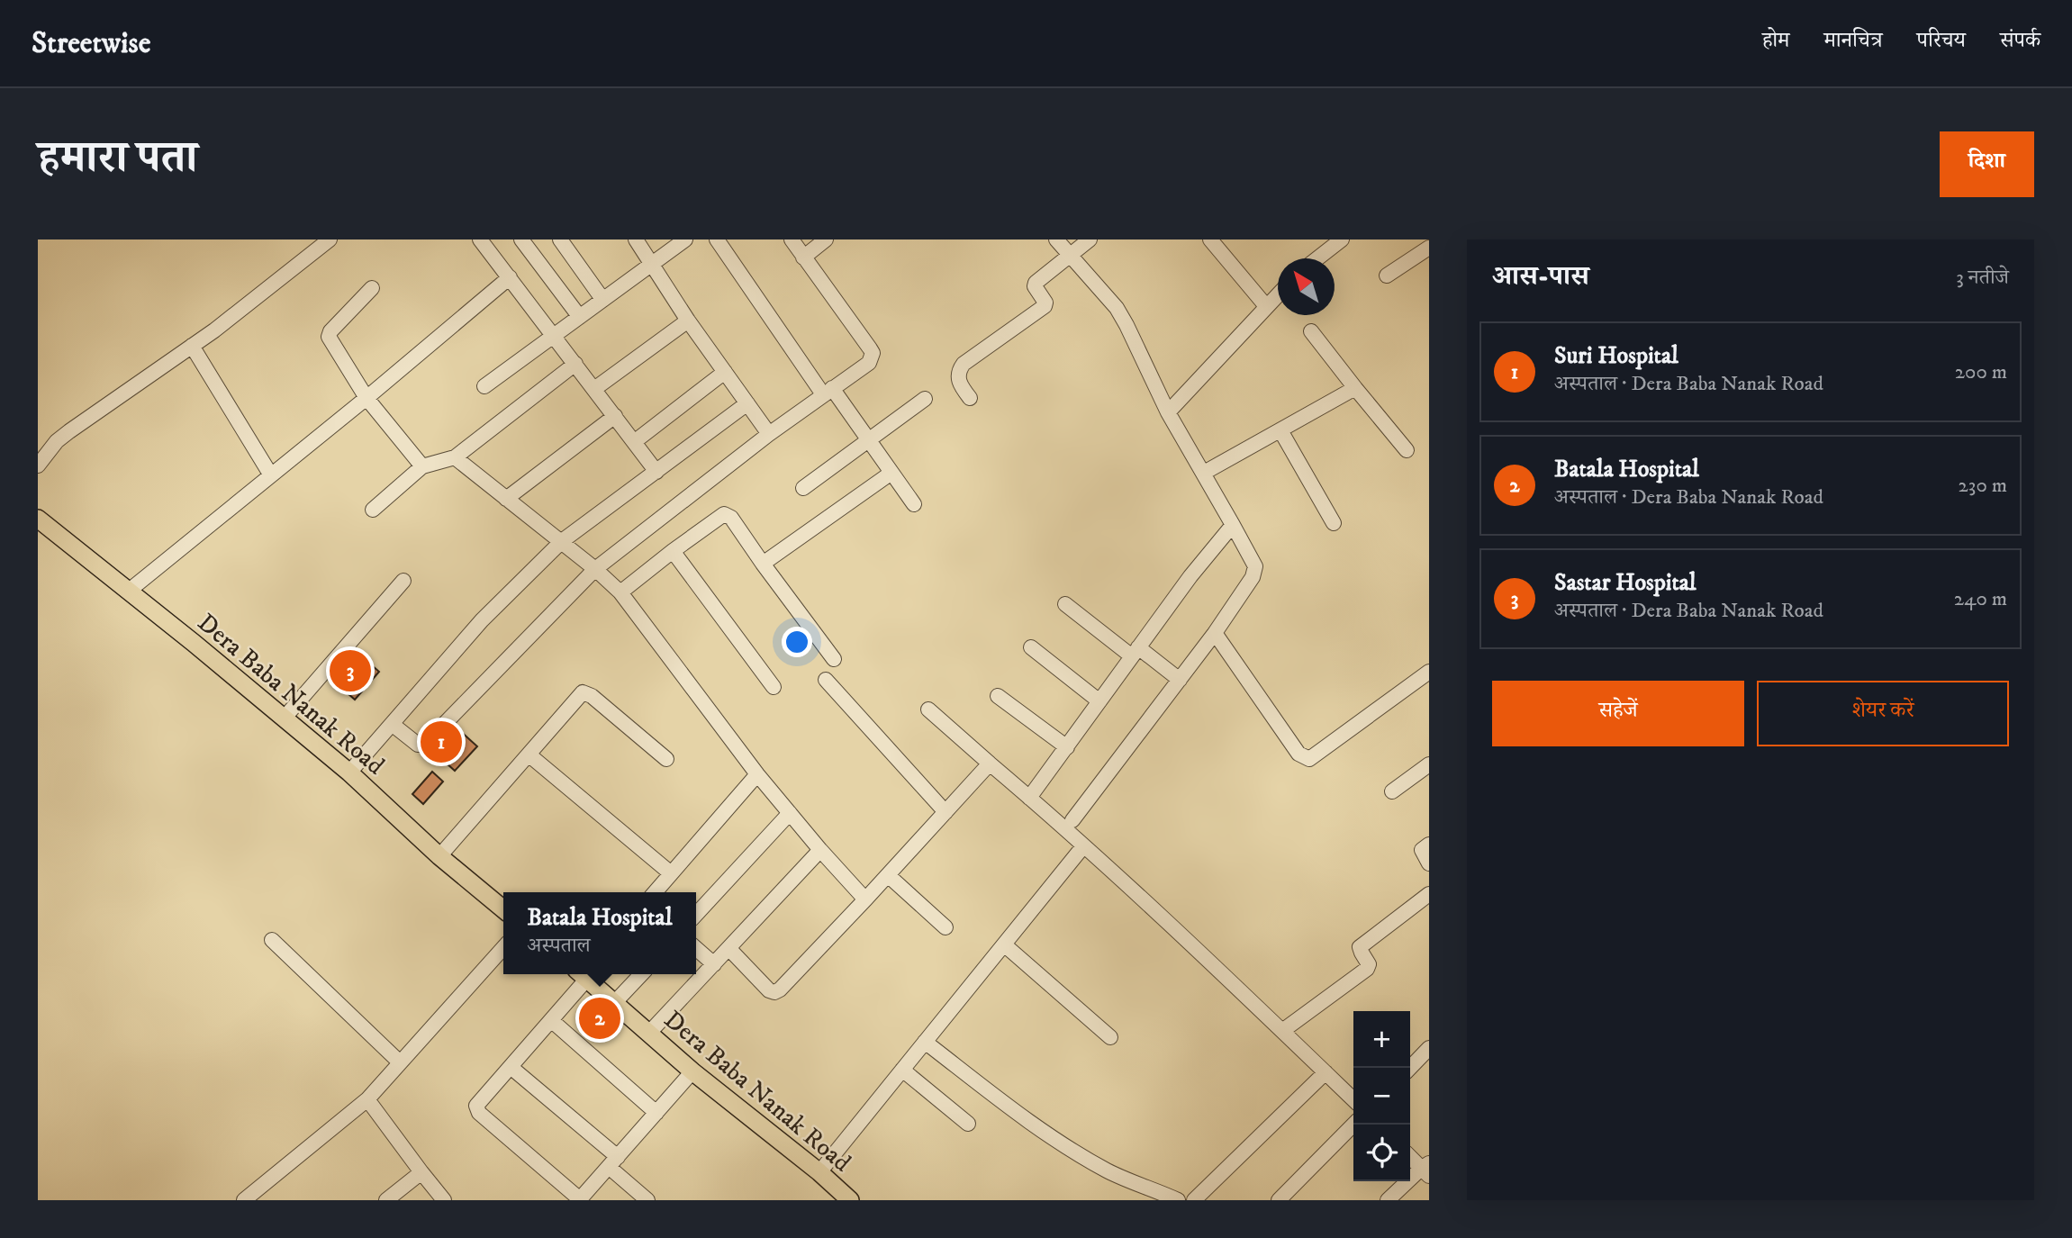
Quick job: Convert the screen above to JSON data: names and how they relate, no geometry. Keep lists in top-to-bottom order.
{
  "streets": {
    "main road": ["Dera Baba Nanak Road"]
  },
  "north": "top left",
  "page": {
    "header": "Streetwise",
    "nav": [
      "होम",
      "मानचित्र",
      "परिचय",
      "संपर्क"
    ],
    "title": "हमारा पता",
    "buttons": [
      "दिशा",
      ["सहेजें", "शेयर करें"]
    ],
    "heading": ["आस-पास", "3 नतीजे"],
    "list": [
      {
        "mark": "1",
        "name": "Suri Hospital",
        "note": "अस्पताल · Dera Baba Nanak Road",
        "value": "200 m"
      },
      {
        "mark": "2",
        "name": "Batala Hospital",
        "note": "अस्पताल · Dera Baba Nanak Road",
        "value": "230 m"
      },
      {
        "mark": "3",
        "name": "Sastar Hospital",
        "note": "अस्पताल · Dera Baba Nanak Road",
        "value": "240 m"
      }
    ],
    "pins": ["3", "1", "2"],
    "popup": ["Batala Hospital", "अस्पताल"],
    "map_buttons": ["+", "−"]
  }
}
